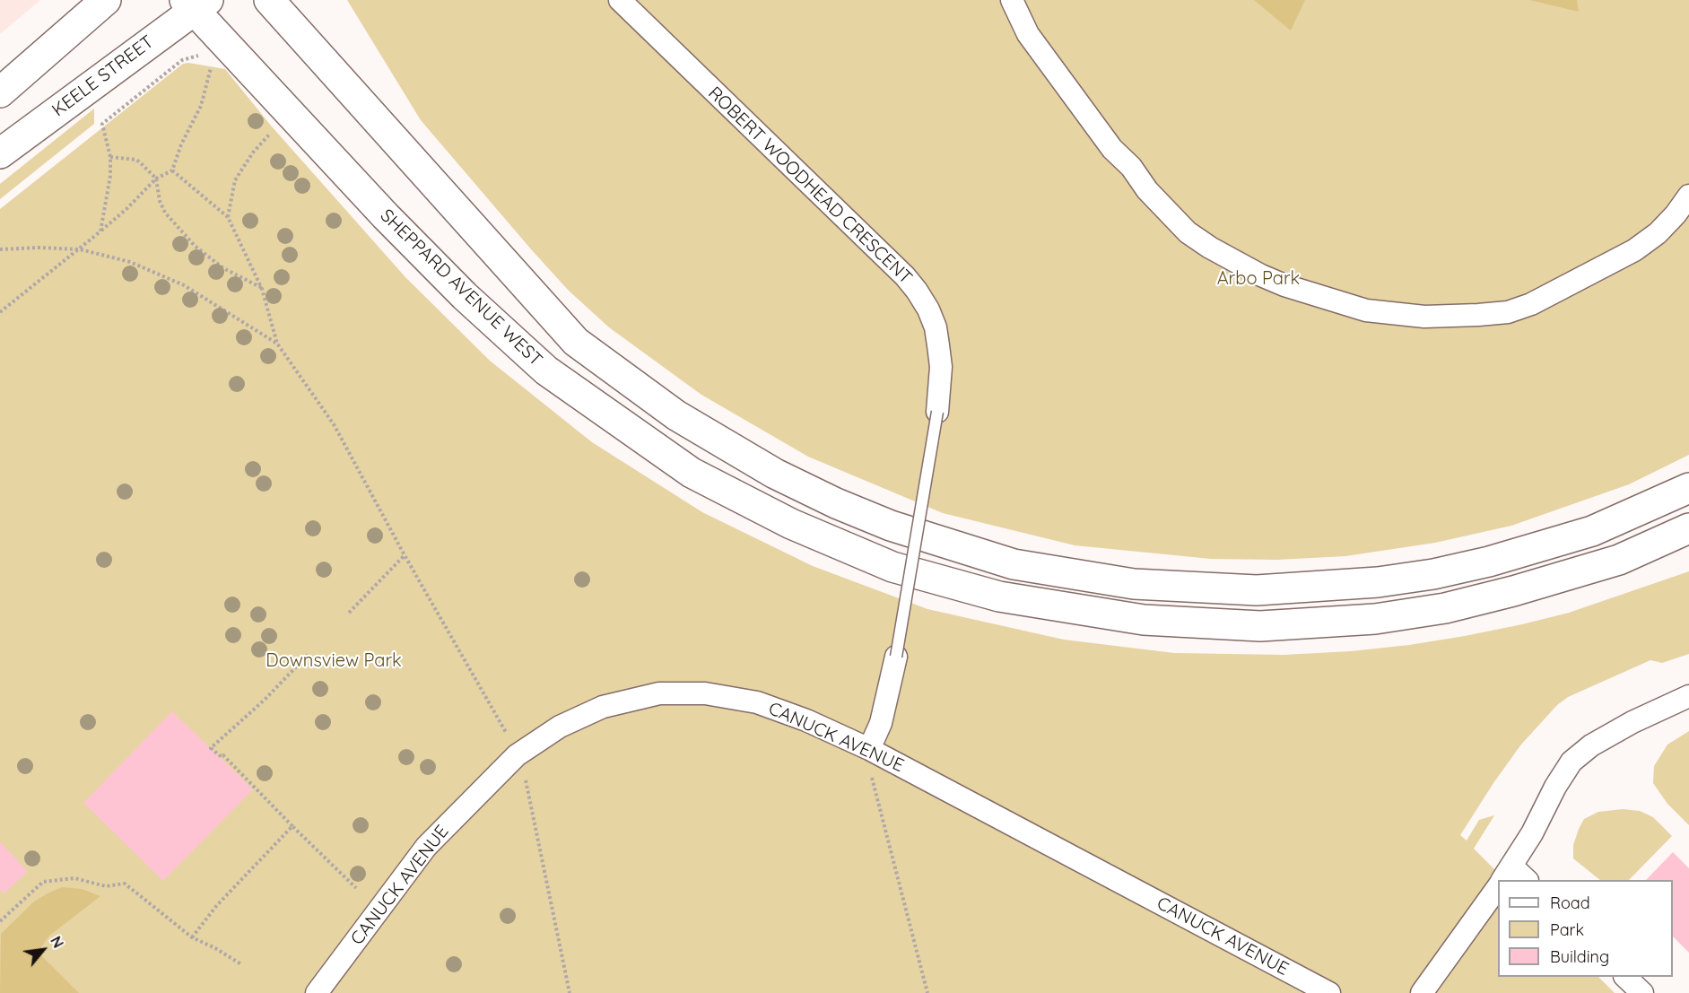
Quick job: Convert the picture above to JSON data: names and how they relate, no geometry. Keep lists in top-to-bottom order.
{
  "streets": {
    "main road": ["KEELE STREET", "SHEPPARD AVENUE WEST"],
    "street": ["ROBERT WOODHEAD CRESCENT", "CANUCK AVENUE"]
  },
  "crossings": [
    ["KEELE STREET", "SHEPPARD AVENUE WEST"],
    ["ROBERT WOODHEAD CRESCENT", "CANUCK AVENUE"]
  ],
  "parks": ["Arbo Park", "Downsview Park"],
  "legend": ["Road", "Park", "Building"],
  "north": "top right"
}
